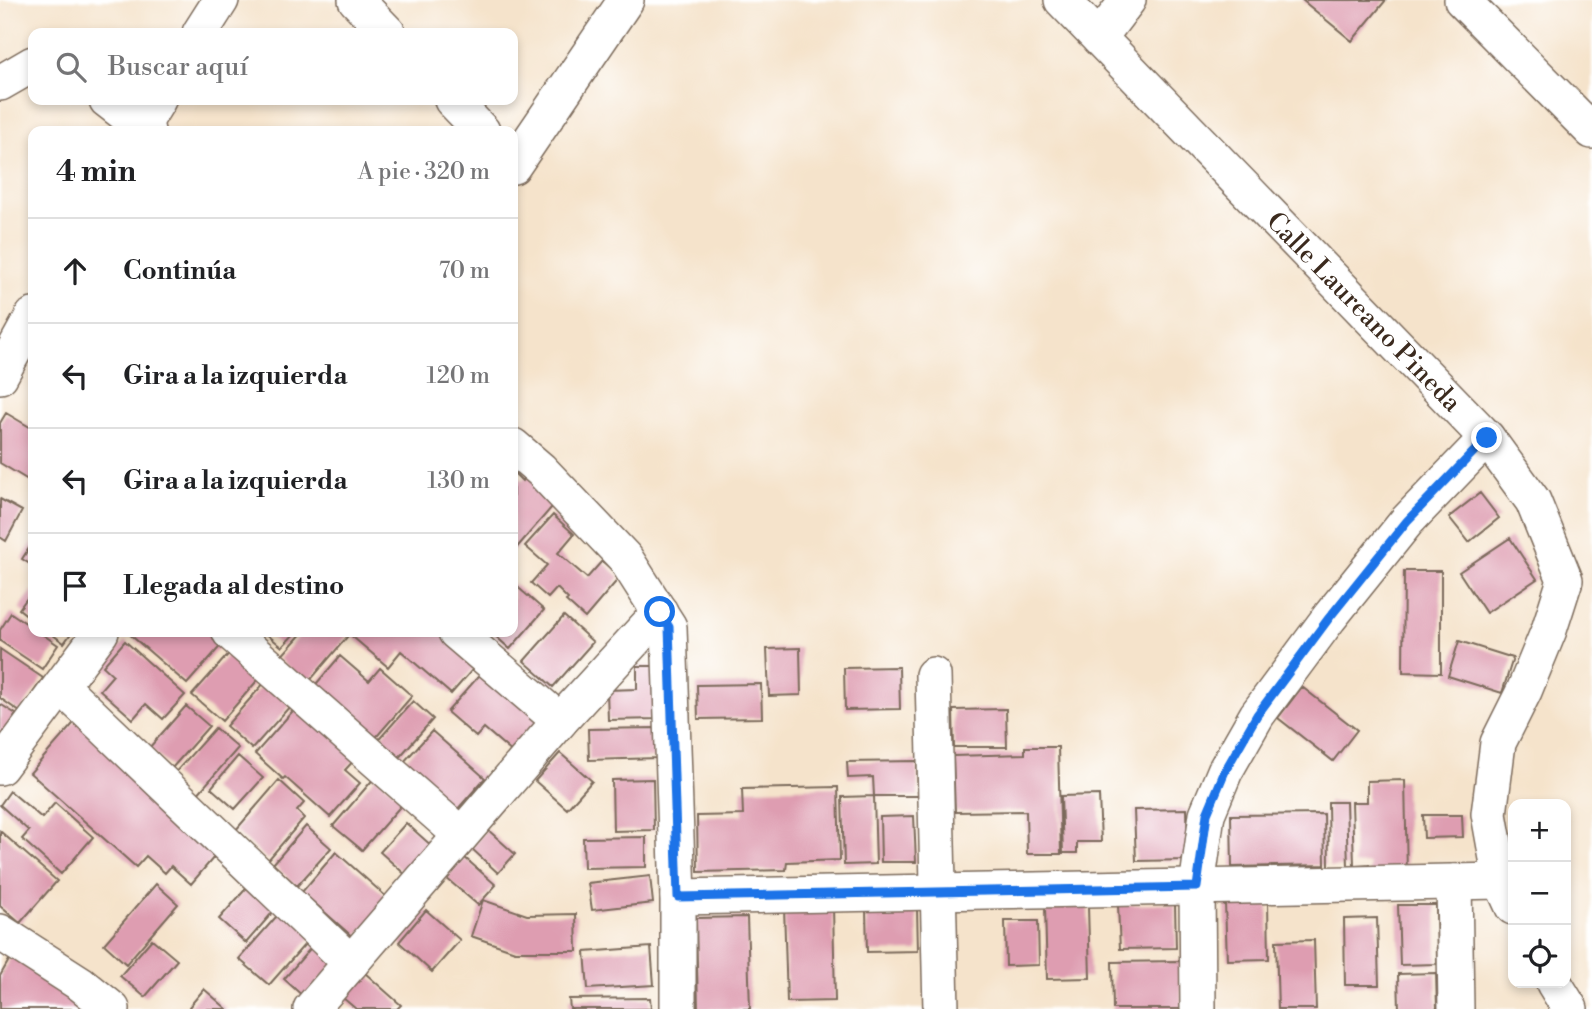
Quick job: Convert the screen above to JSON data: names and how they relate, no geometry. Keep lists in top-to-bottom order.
{
  "streets": {
    "street": ["Calle Laureano Pineda"]
  },
  "page": {
    "search": "Buscar aquí",
    "heading": ["4 min", "A pie · 320 m"],
    "list": [
      ["Continúa", "70 m"],
      ["Gira a la izquierda", "120 m"],
      ["Gira a la izquierda", "130 m"],
      "Llegada al destino"
    ],
    "map_buttons": ["+", "−"]
  }
}
